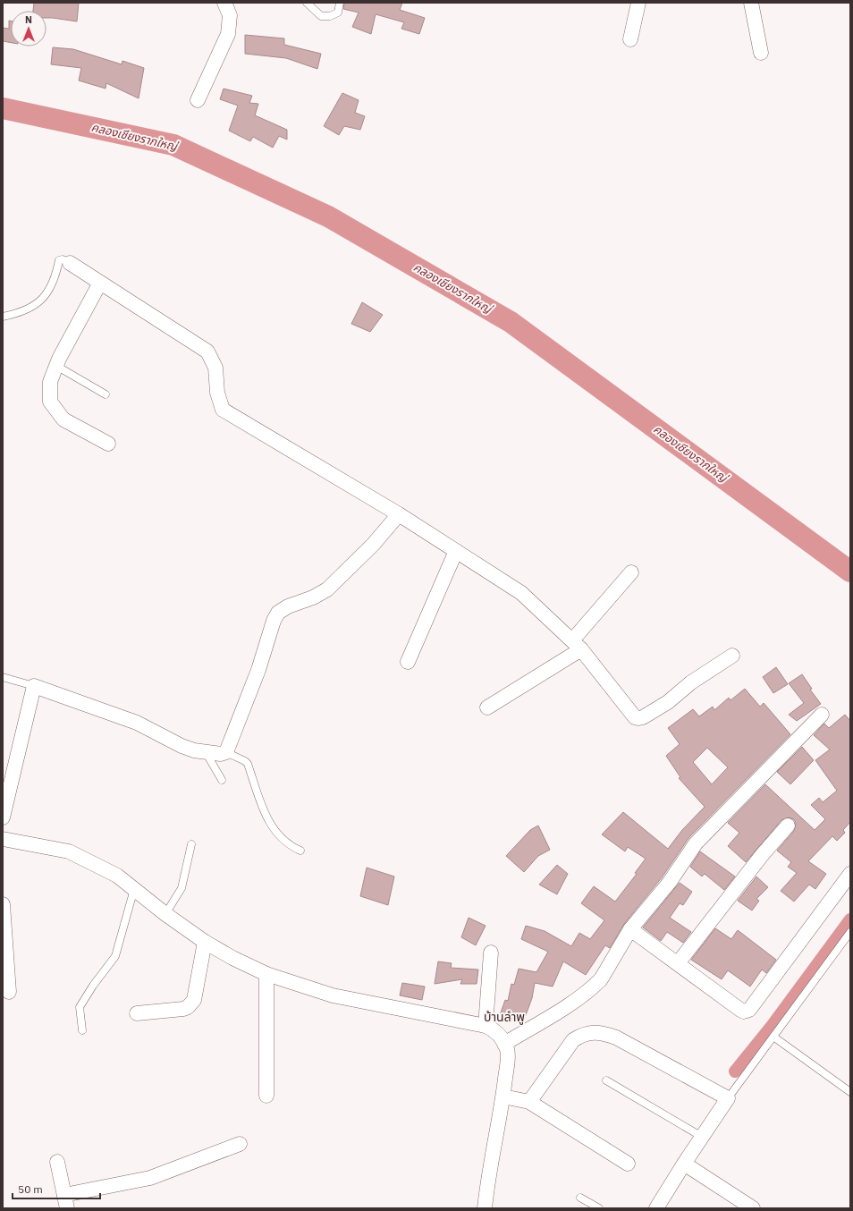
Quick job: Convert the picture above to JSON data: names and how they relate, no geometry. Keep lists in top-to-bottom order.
{
  "districts": ["บ้านลำพู"],
  "water": ["คลองเชียงรากใหญ่"],
  "scale_bar": "50 m",
  "north": "top"
}
